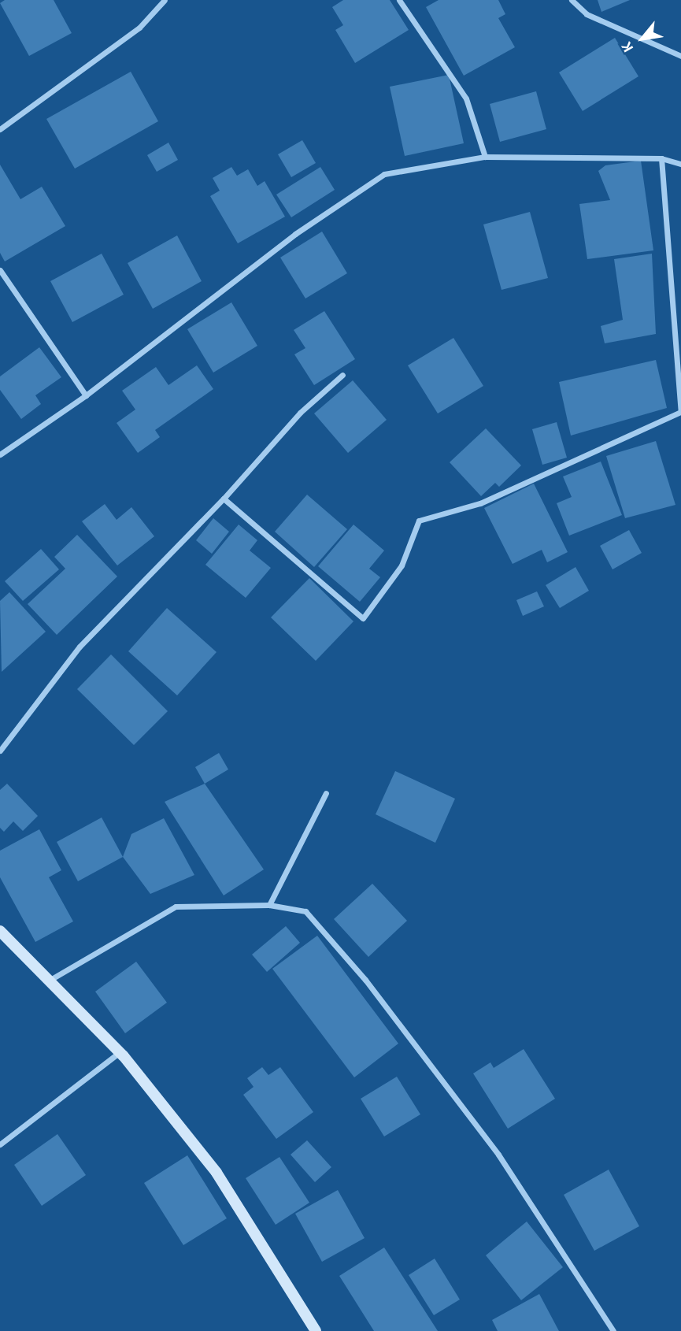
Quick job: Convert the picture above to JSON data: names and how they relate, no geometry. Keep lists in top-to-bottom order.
{
  "north": "bottom left"
}
